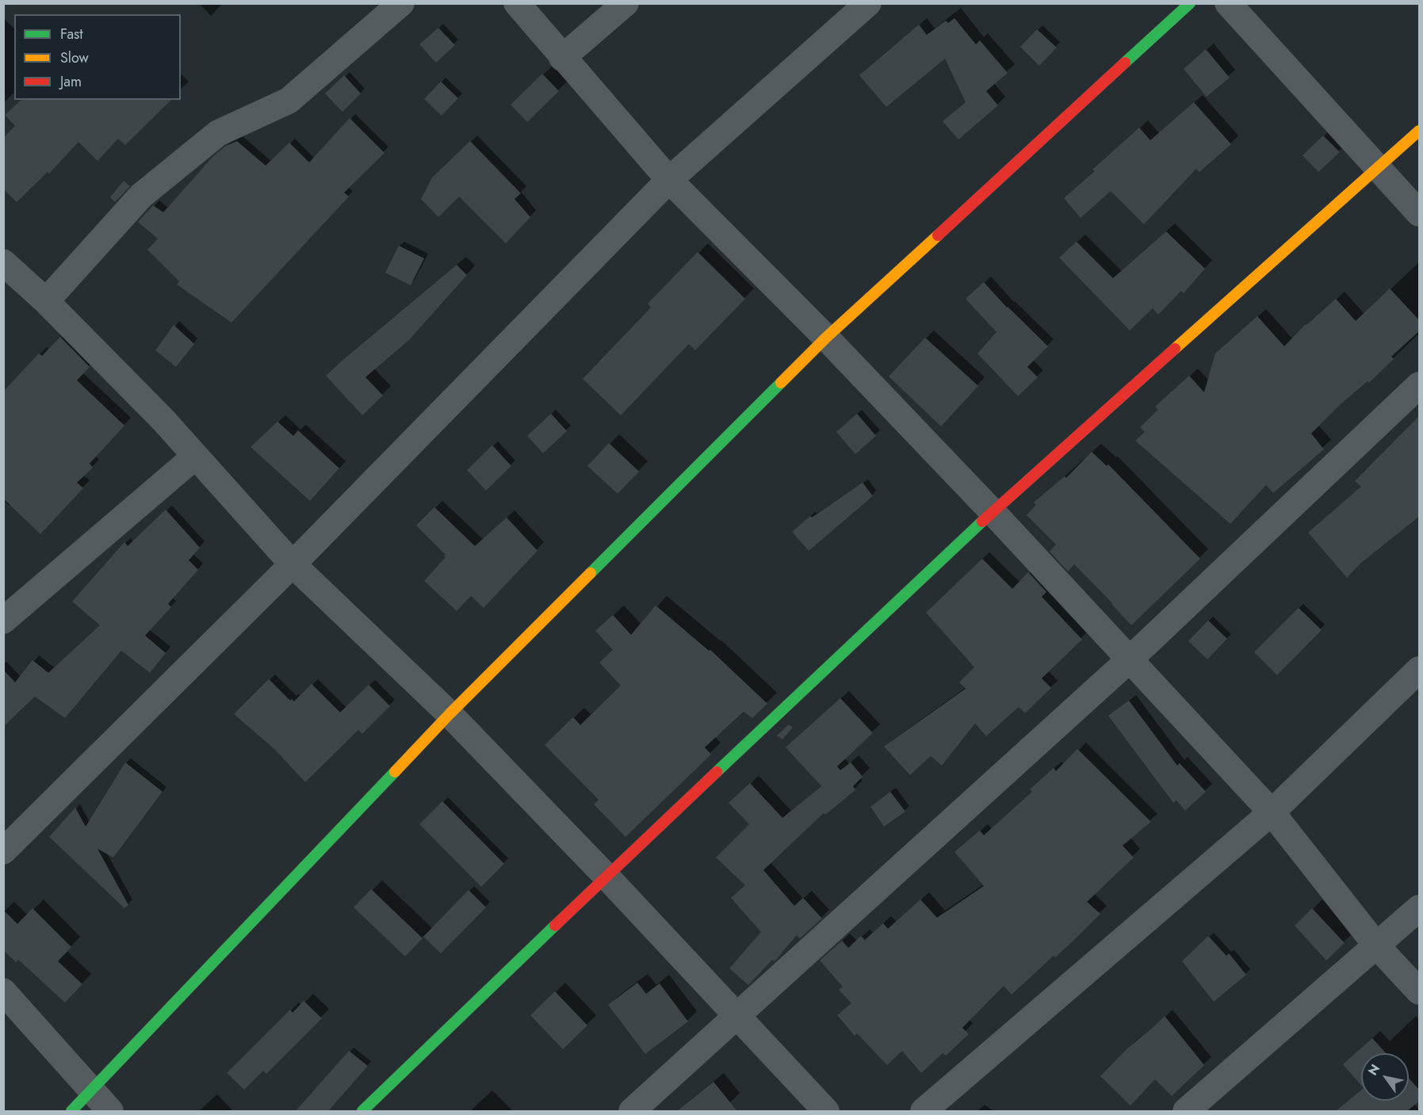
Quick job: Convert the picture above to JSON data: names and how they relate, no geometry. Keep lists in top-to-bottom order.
{
  "legend": ["Fast", "Slow", "Jam"],
  "north": "top left"
}
